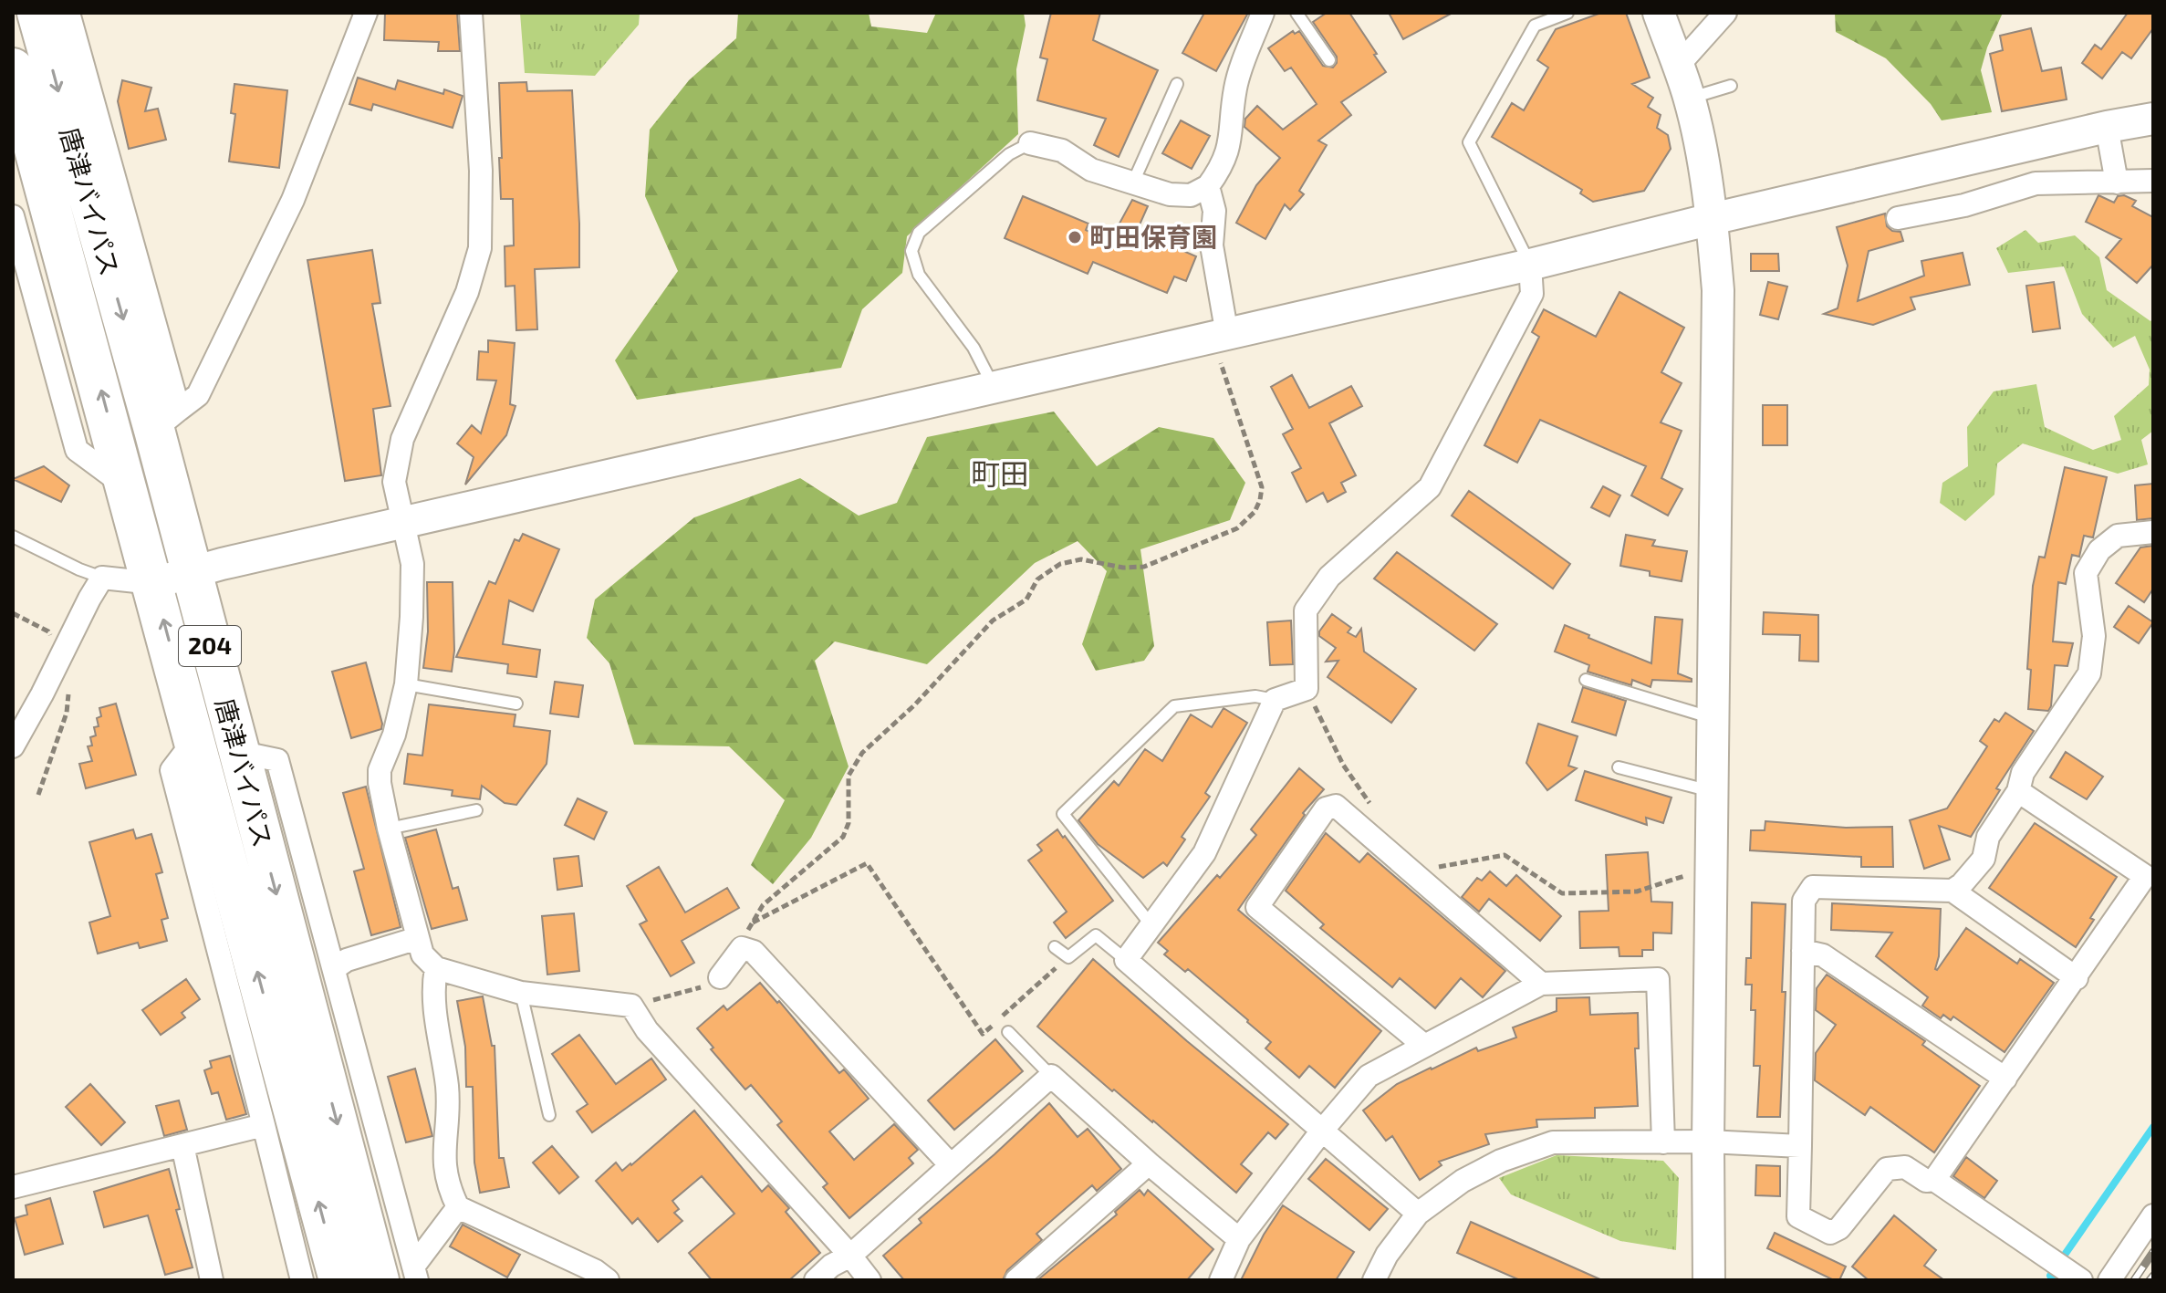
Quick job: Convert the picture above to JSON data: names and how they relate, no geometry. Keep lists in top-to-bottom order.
{
  "streets": {
    "highway": ["唐津バイパス", "204"]
  },
  "districts": ["町田"],
  "places": ["町田保育園"]
}
